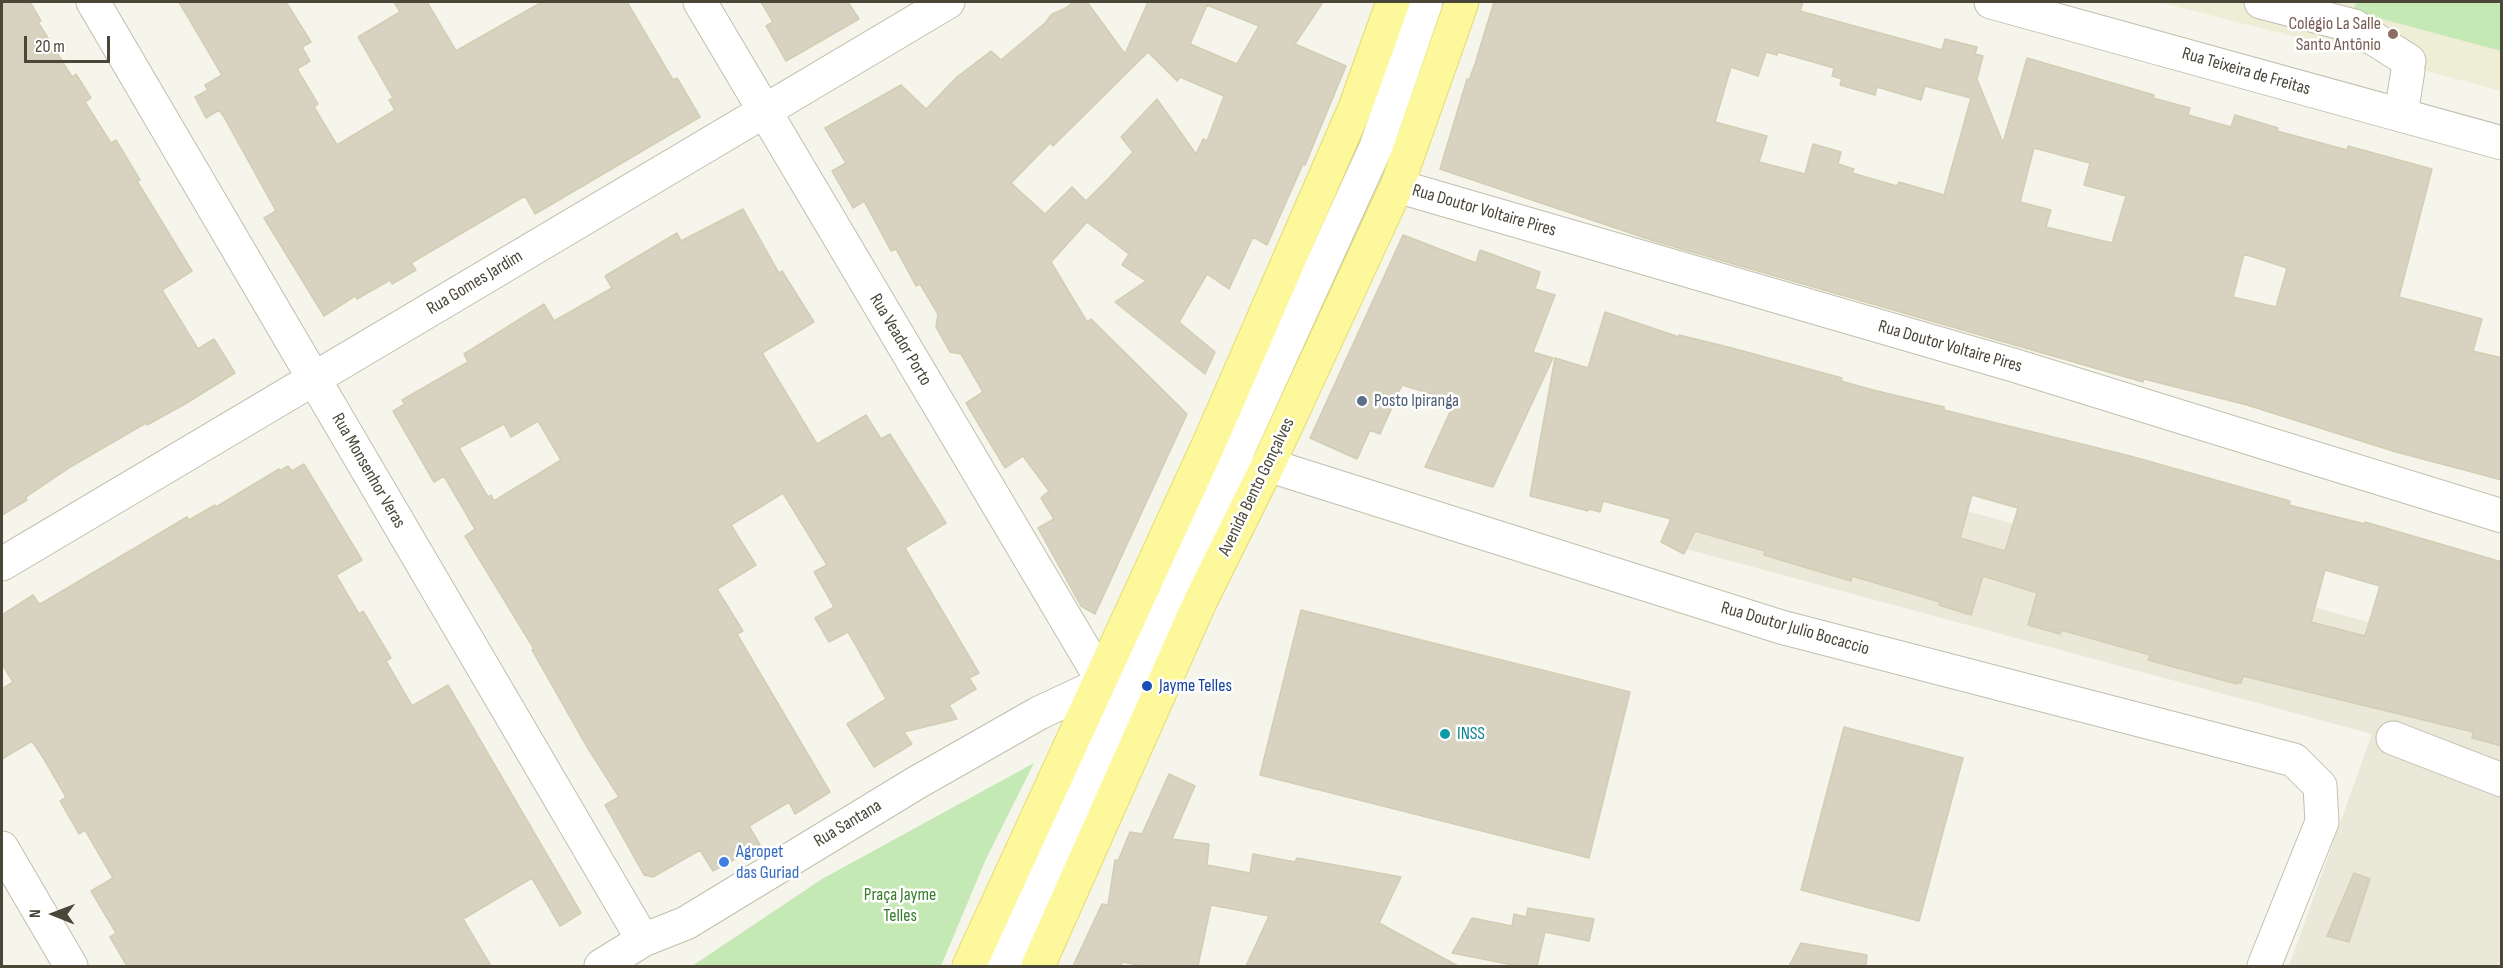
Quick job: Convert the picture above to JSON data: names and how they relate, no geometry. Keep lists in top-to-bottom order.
{
  "streets": {
    "main road": ["Avenida Bento Gonçalves"],
    "street": [
      "Rua Teixeira de Freitas",
      "Rua Doutor Voltaire Pires",
      "Rua Gomes Jardim",
      "Rua Veador Porto",
      "Rua Monsenhor Veras",
      "Rua Doutor Julio Bocaccio",
      "Rua Santana"
    ]
  },
  "crossings": [
    ["Rua Doutor Voltaire Pires", "Avenida Bento Gonçalves"],
    ["Rua Gomes Jardim", "Rua Veador Porto"],
    ["Rua Gomes Jardim", "Rua Monsenhor Veras"],
    ["Rua Veador Porto", "Rua Santana"],
    ["Rua Monsenhor Veras", "Rua Santana"],
    ["Avenida Bento Gonçalves", "Rua Doutor Julio Bocaccio"]
  ],
  "parks": ["Praça Jayme Telles"],
  "places": [
    "Colégio La Salle Santo Antônio",
    "Posto Ipiranga",
    "Jayme Telles",
    "INSS",
    "Agropet das Guriad"
  ],
  "scale_bar": "20 m",
  "north": "left"
}
